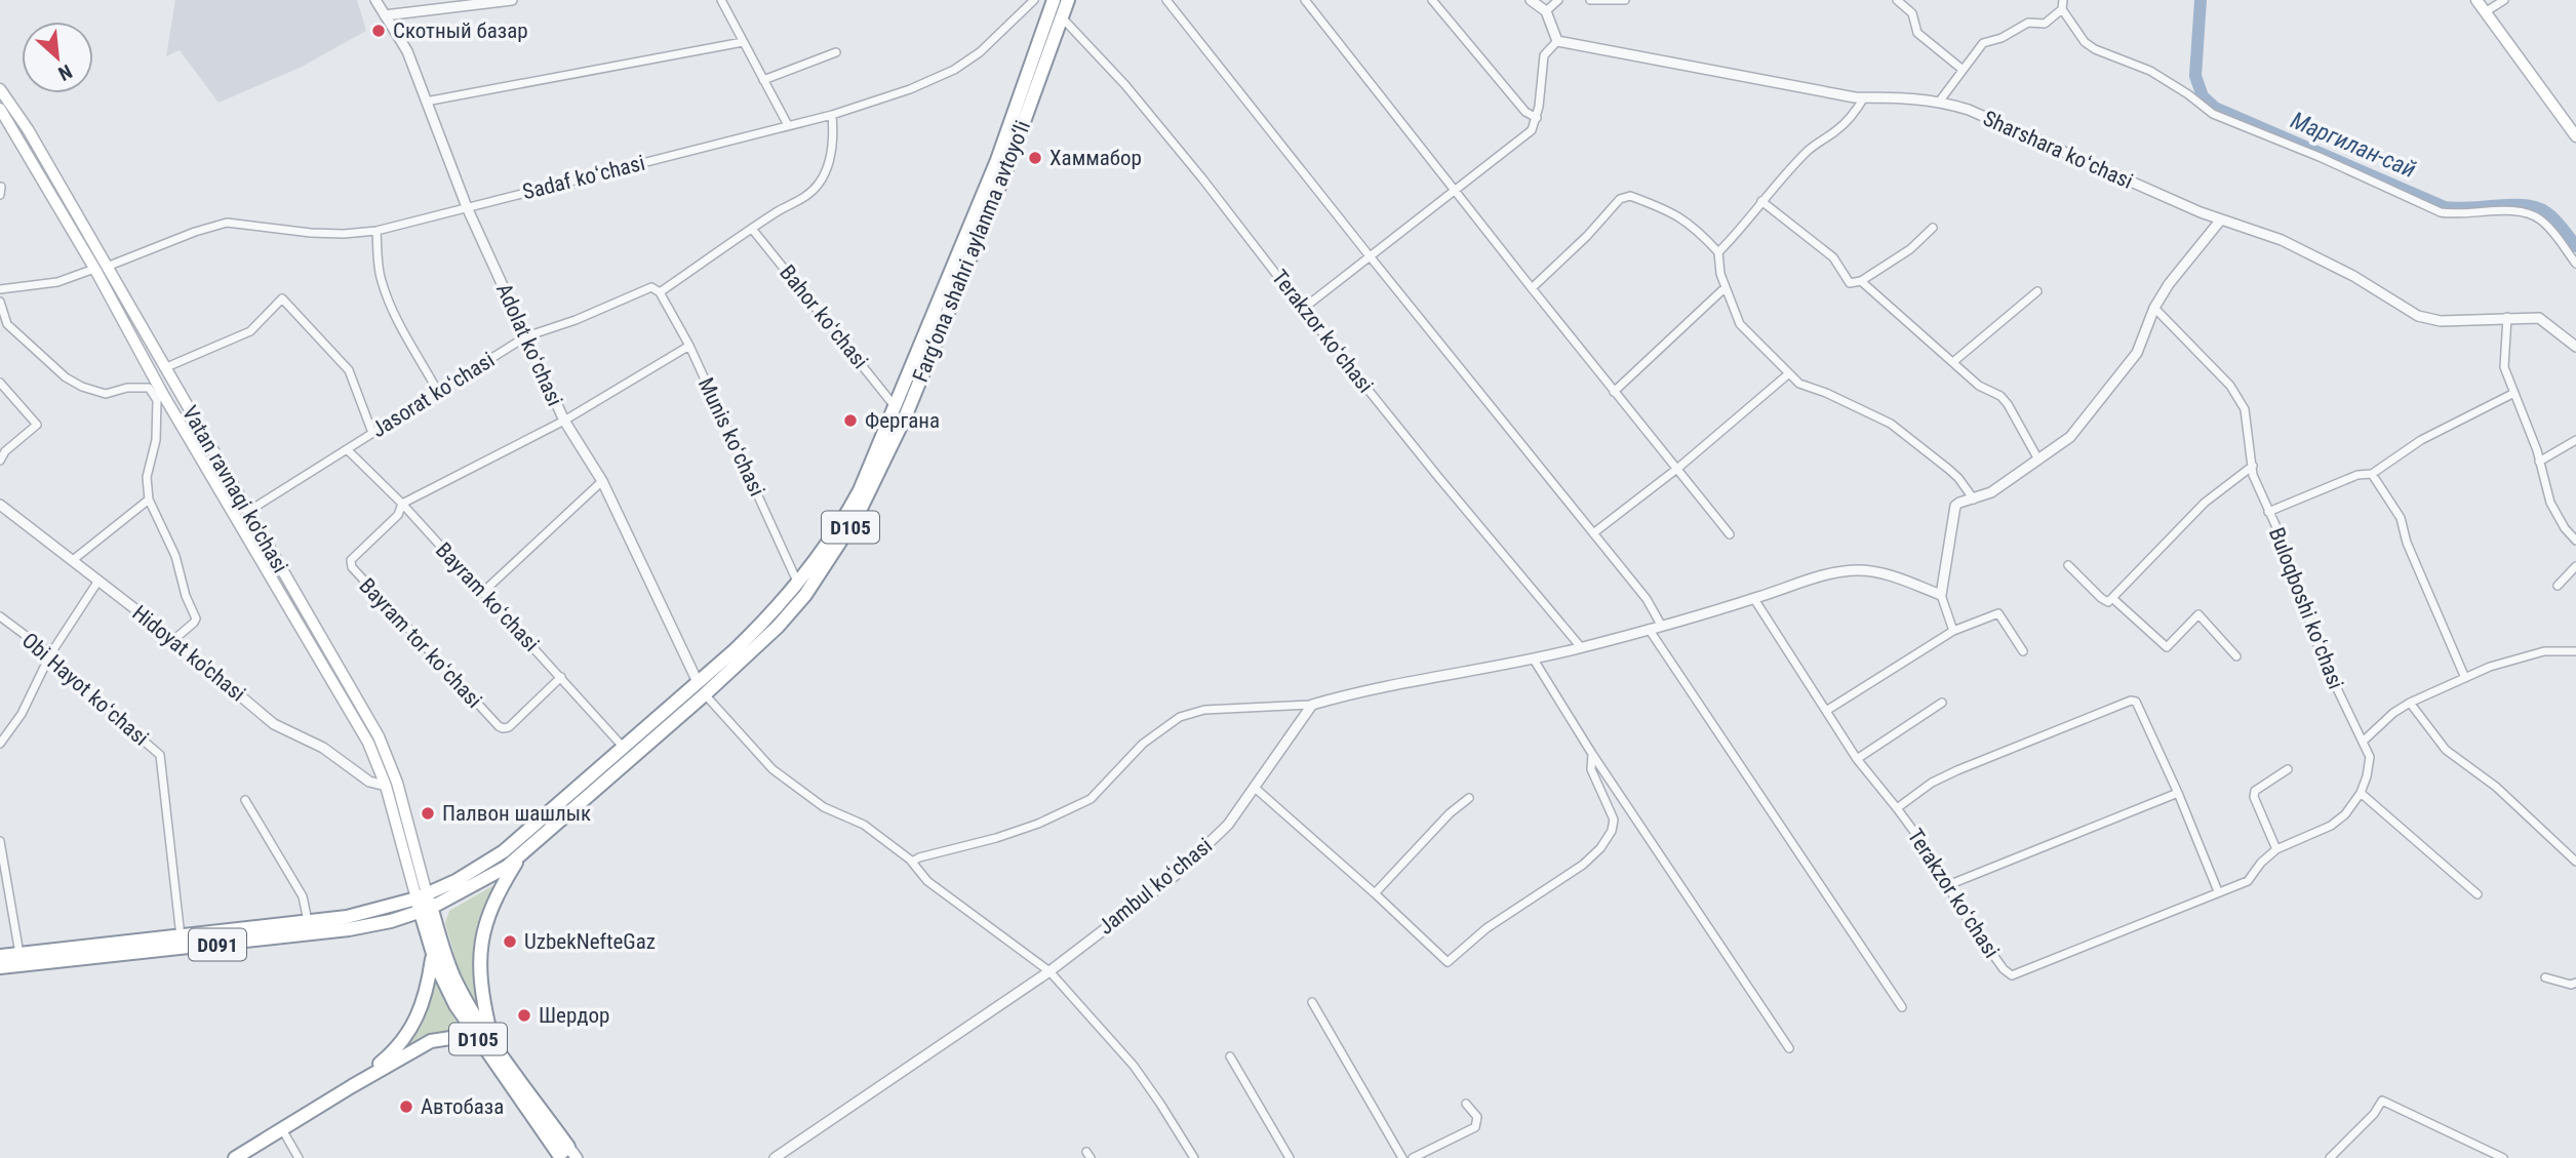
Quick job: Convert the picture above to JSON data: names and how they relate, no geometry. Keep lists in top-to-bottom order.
{
  "streets": {
    "highway": ["Farg‘ona shahri aylanma avtoyo‘li", "D105", "D091"],
    "main road": ["Vatan ravnaqi ko'chasi"],
    "street": [
      "Sharshara koʻchasi",
      "Sadaf koʻchasi",
      "Bahor koʻchasi",
      "Terakzor koʻchasi",
      "Adolat koʻchasi",
      "Jasorat koʻchasi",
      "Munis koʻchasi",
      "Bayram koʻchasi",
      "Buloqboshi koʻchasi",
      "Bayram tor koʻchasi",
      "Hidoyat ko'chasi",
      "Obi Hayot koʻchasi",
      "Jambul koʻchasi"
    ]
  },
  "crossings": [
    ["Sadaf koʻchasi", "Adolat koʻchasi"],
    ["Sadaf koʻchasi", "Jasorat koʻchasi"],
    ["Sadaf koʻchasi", "Vatan ravnaqi ko'chasi"],
    ["Farg‘ona shahri aylanma avtoyo‘li", "Bahor koʻchasi"],
    ["Farg‘ona shahri aylanma avtoyo‘li", "Terakzor koʻchasi"],
    ["Farg‘ona shahri aylanma avtoyo‘li", "Adolat koʻchasi"],
    ["Farg‘ona shahri aylanma avtoyo‘li", "Munis koʻchasi"],
    ["Farg‘ona shahri aylanma avtoyo‘li", "Vatan ravnaqi ko'chasi"],
    ["Farg‘ona shahri aylanma avtoyo‘li", "D105"],
    ["Farg‘ona shahri aylanma avtoyo‘li", "Bayram koʻchasi"],
    ["Farg‘ona shahri aylanma avtoyo‘li", "D091"],
    ["Bahor koʻchasi", "Jasorat koʻchasi"],
    ["Terakzor koʻchasi", "Buloqboshi koʻchasi"],
    ["Adolat koʻchasi", "Jasorat koʻchasi"],
    ["Adolat koʻchasi", "Bayram tor koʻchasi"],
    ["Jasorat koʻchasi", "Munis koʻchasi"],
    ["Jasorat koʻchasi", "Vatan ravnaqi ko'chasi"],
    ["Jasorat koʻchasi", "Bayram koʻchasi"],
    ["Munis koʻchasi", "Bayram tor koʻchasi"],
    ["Vatan ravnaqi ko'chasi", "D105"],
    ["Vatan ravnaqi ko'chasi", "Hidoyat ko'chasi"],
    ["Vatan ravnaqi ko'chasi", "D091"],
    ["D105", "D091"],
    ["Bayram koʻchasi", "Bayram tor koʻchasi"],
    ["Obi Hayot koʻchasi", "D091"]
  ],
  "water": ["Маргилан-сай"],
  "places": [
    "Скотный базар",
    "Хаммабор",
    "Фергана",
    "Палвон шашлык",
    "UzbekNefteGaz",
    "Шердор",
    "Автобаза"
  ],
  "north": "bottom right"
}
